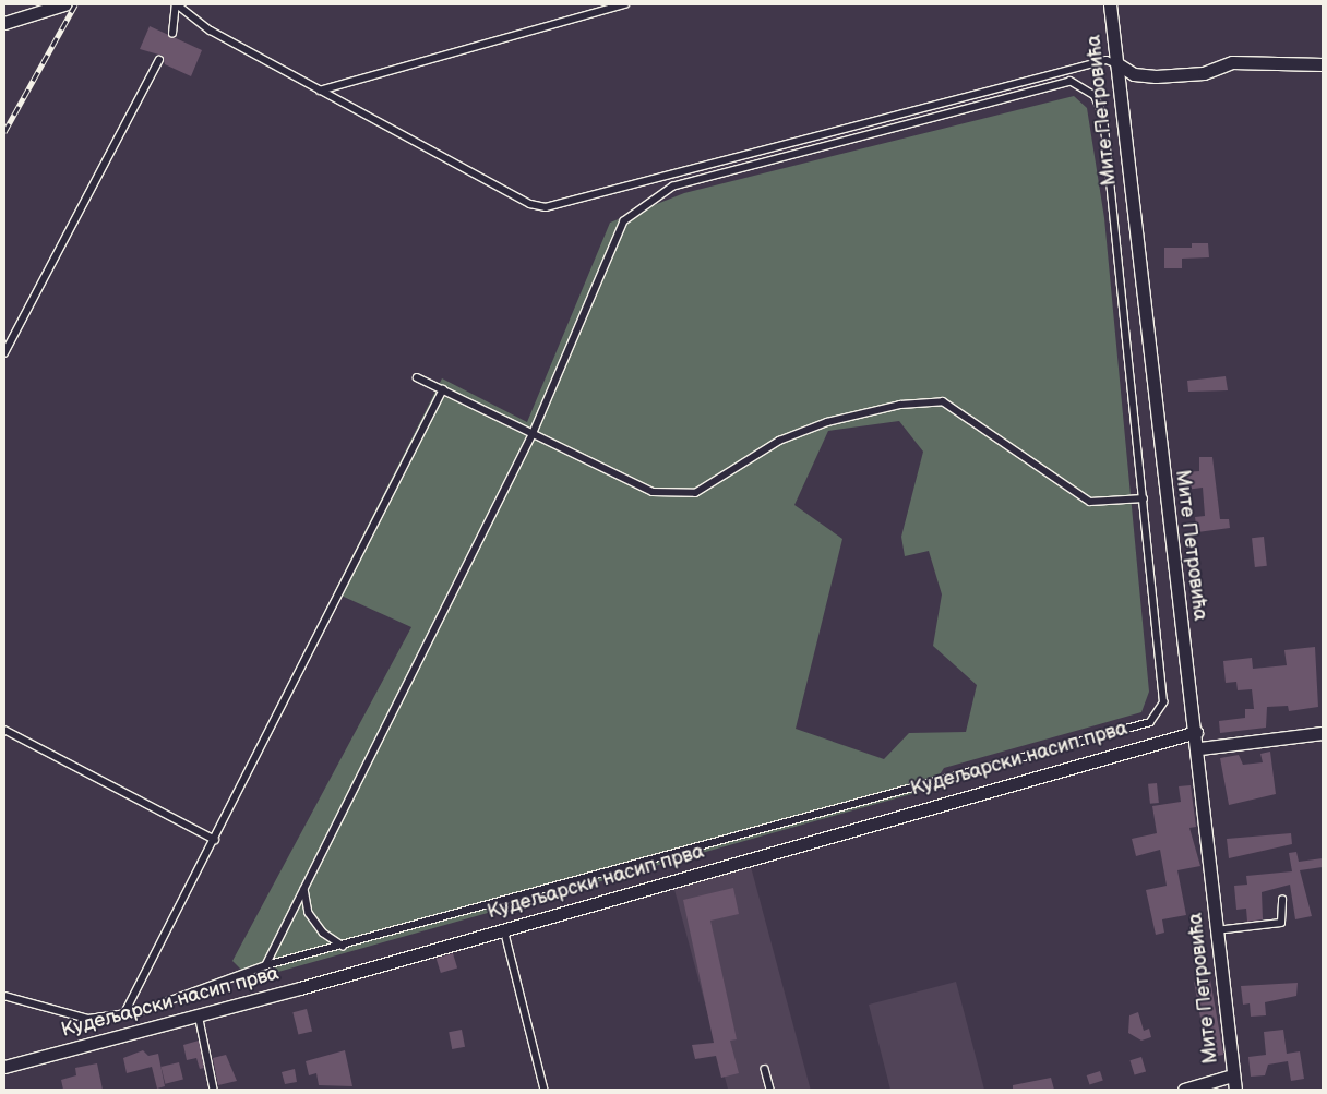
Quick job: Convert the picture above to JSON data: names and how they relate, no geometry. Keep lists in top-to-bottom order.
{
  "streets": {
    "street": ["Мите Петровића", "Кудељарски насип прва"]
  },
  "crossings": [
    ["Мите Петровића", "Кудељарски насип прва"]
  ]
}
